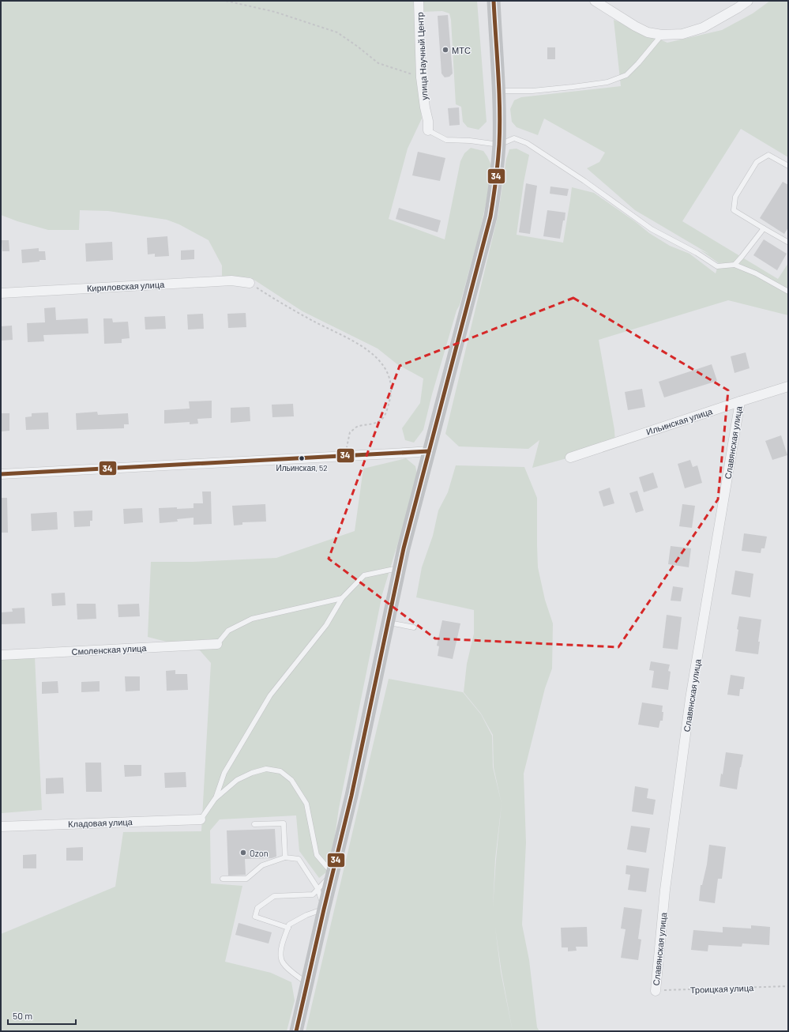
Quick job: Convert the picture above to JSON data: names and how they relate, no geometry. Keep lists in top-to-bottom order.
{
  "streets": {
    "street": [
      "улица Научный Центр",
      "Кириловская улица",
      "Ильинская улица",
      "Славянская улица",
      "Смоленская улица",
      "Кладовая улица"
    ],
    "path": ["Троицкая улица"]
  },
  "crossings": [
    ["Ильинская улица", "Славянская улица"],
    ["Славянская улица", "Троицкая улица"]
  ],
  "places": ["МТС", "Ильинская, 52", "Ozon"],
  "lines": ["transit line 34"],
  "scale_bar": "50 m"
}
